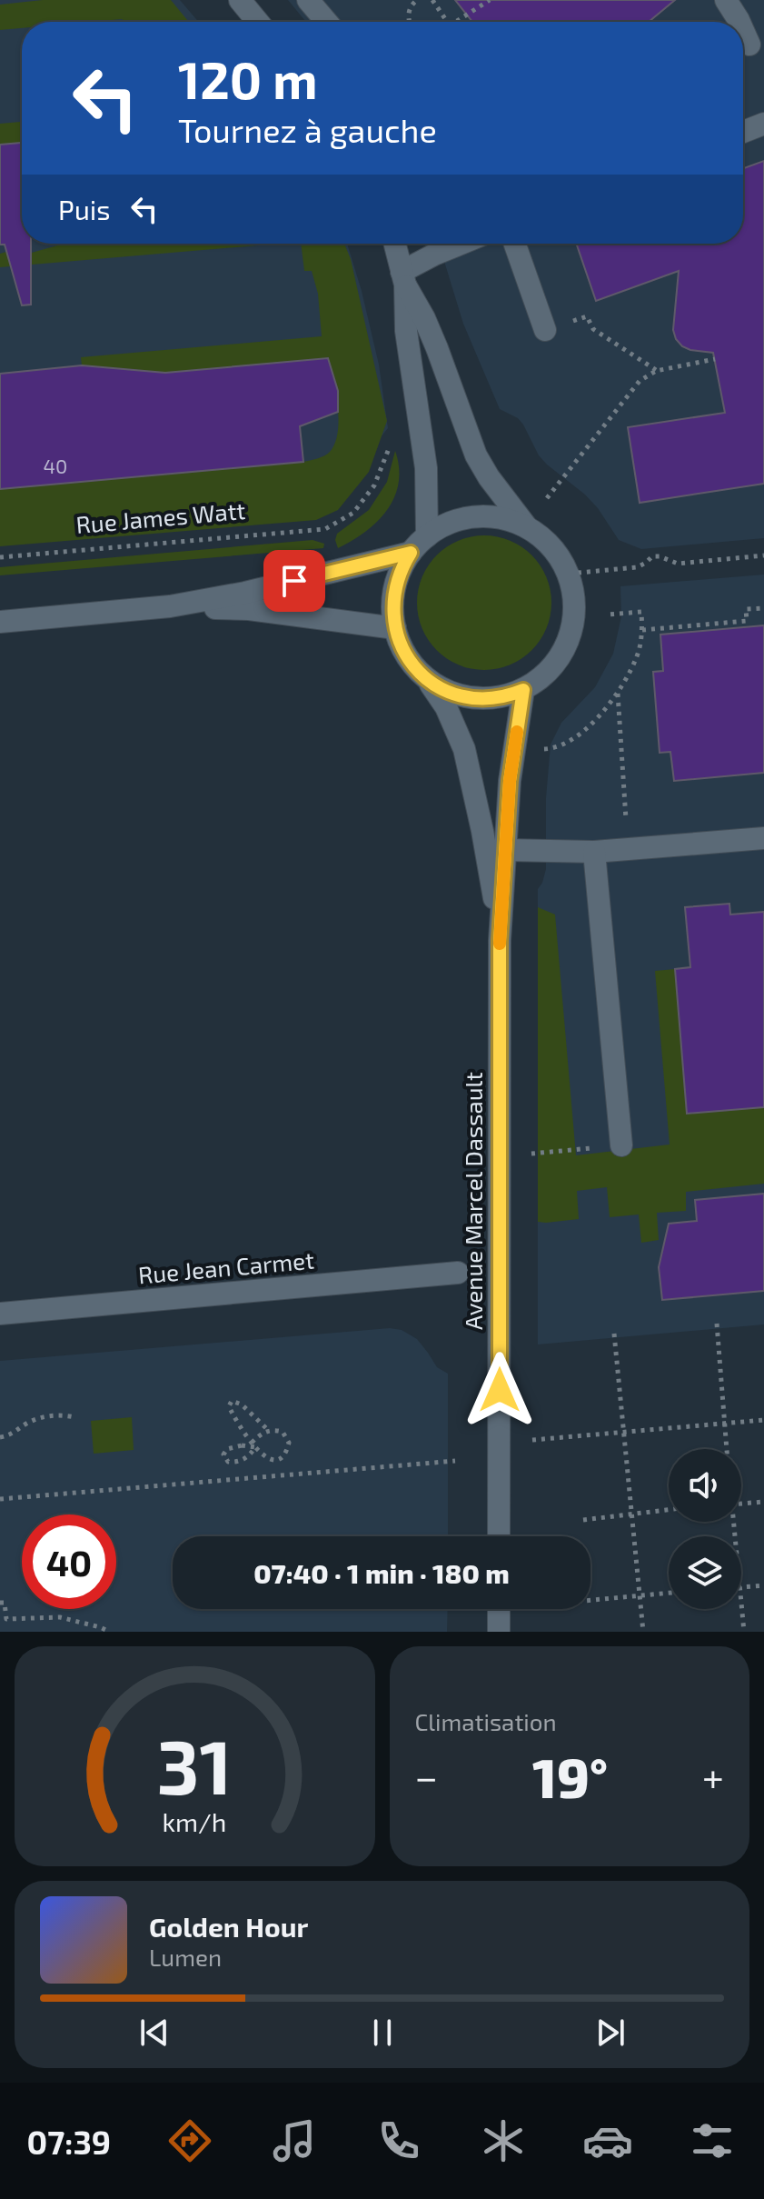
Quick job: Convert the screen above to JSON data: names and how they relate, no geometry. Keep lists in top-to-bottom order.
{
  "streets": {
    "street": ["Avenue Marcel Dassault", "Rue Jean Carmet"],
    "path": ["Rue James Watt"]
  },
  "house_numbers": ["40"],
  "page": {
    "turn": ["120 m", "Tournez à gauche"],
    "then": "Puis",
    "limit": "40",
    "trip": "07:40 · 1 min · 180 m",
    "tile": "Climatisation",
    "heat": ["−", "19°", "+"],
    "song": ["Golden Hour", "Lumen"],
    "tabs": "07:39",
    "gauge": ["31", "km/h"]
  }
}
